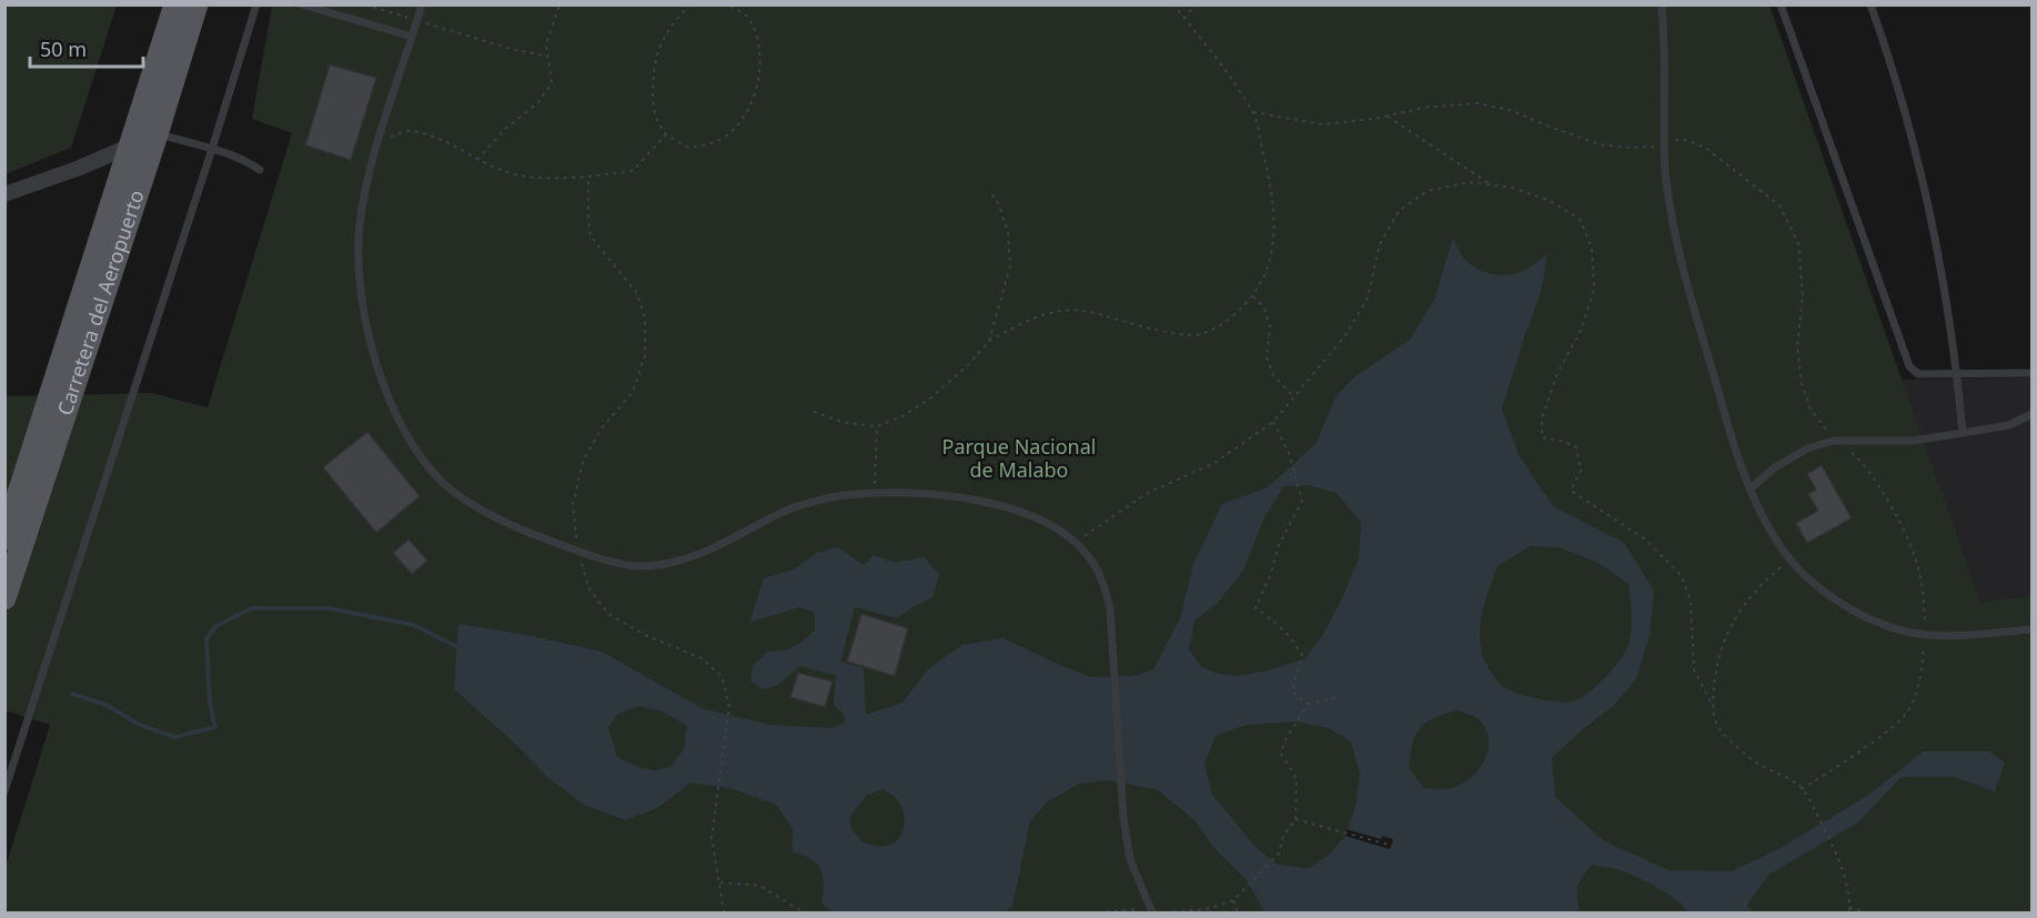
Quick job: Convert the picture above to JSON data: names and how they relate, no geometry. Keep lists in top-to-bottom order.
{
  "streets": {
    "main road": ["Carretera del Aeropuerto"]
  },
  "parks": ["Parque Nacional de Malabo"],
  "scale_bar": "50 m"
}
